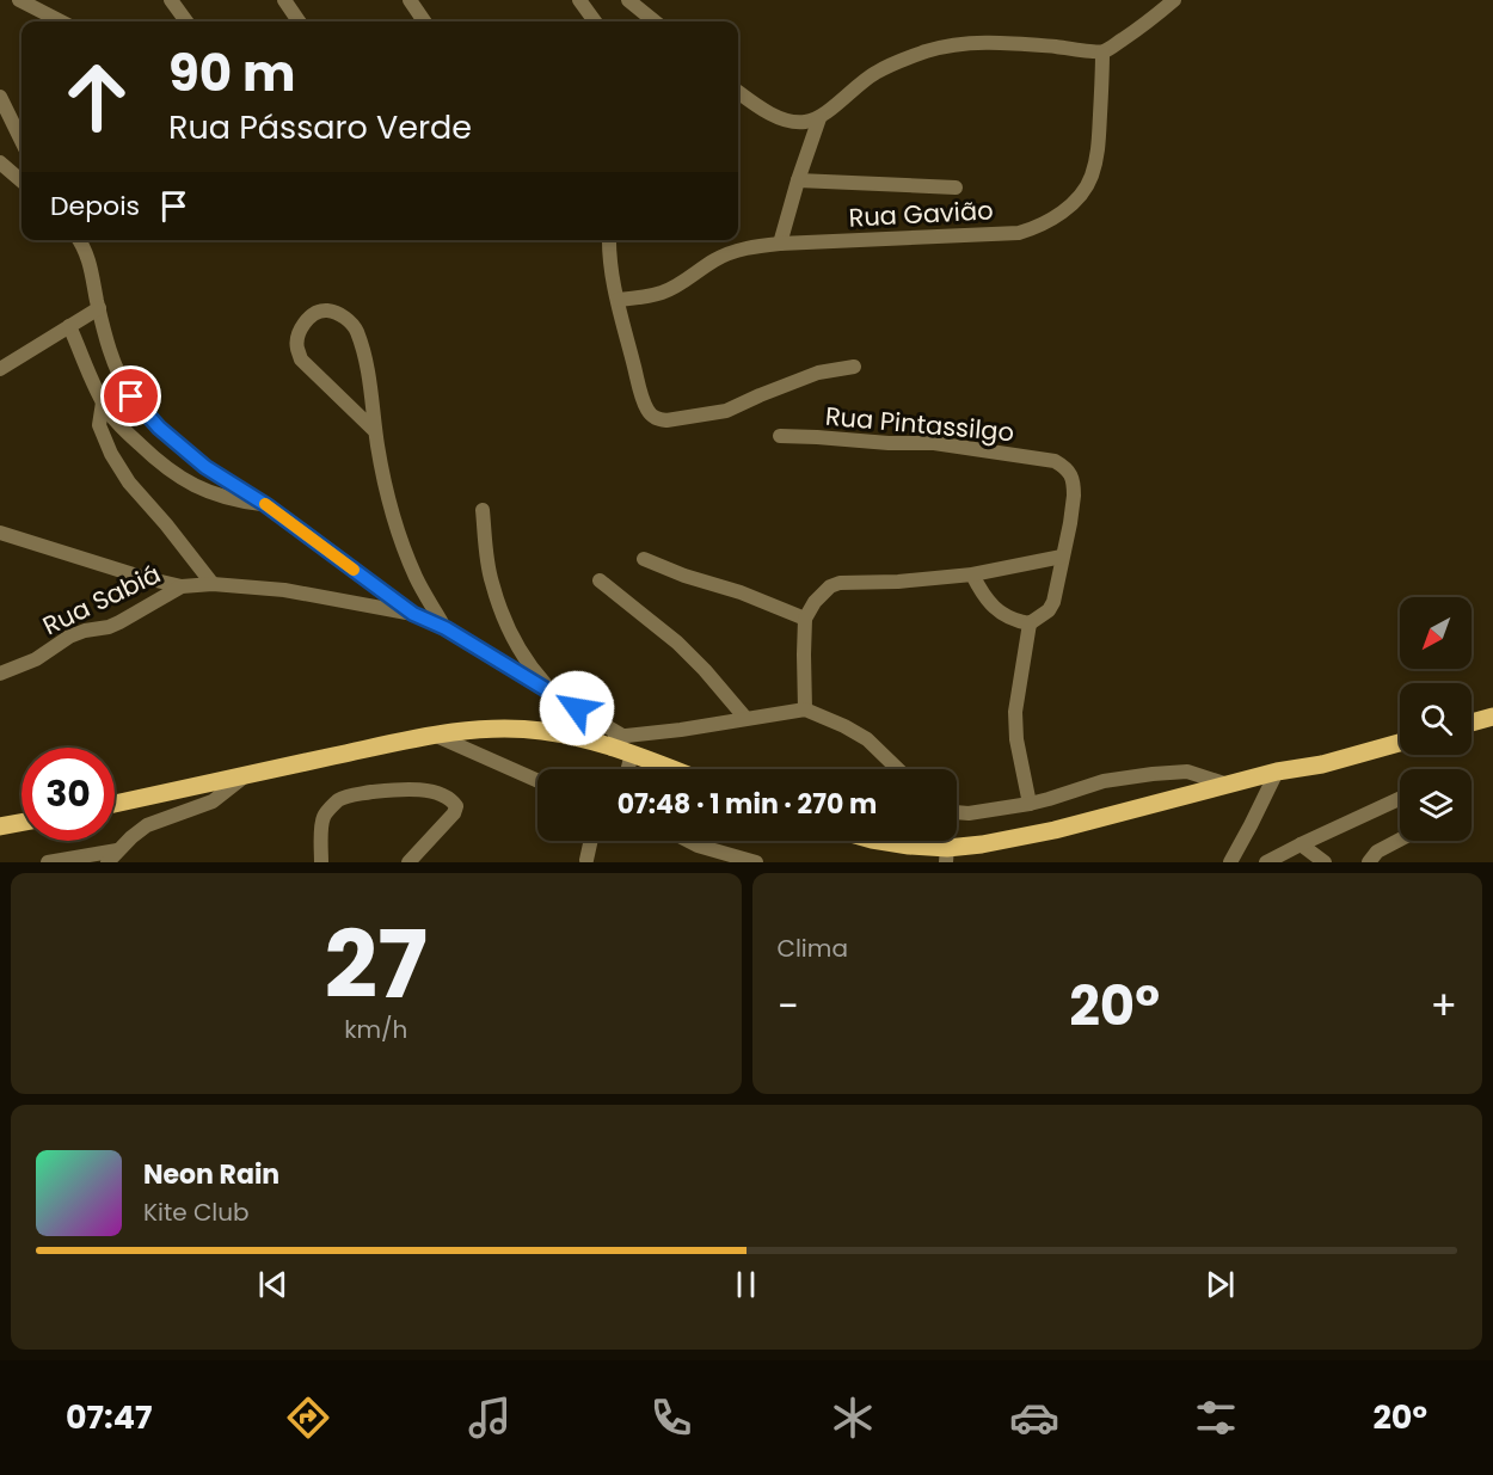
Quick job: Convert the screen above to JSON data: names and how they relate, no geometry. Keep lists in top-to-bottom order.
{
  "streets": {
    "street": ["Rua Gavião", "Rua Pintassilgo", "Rua Sabiá"]
  },
  "north": "bottom left",
  "page": {
    "turn": ["90 m", "Rua Pássaro Verde"],
    "then": "Depois",
    "limit": "30",
    "trip": "07:48 · 1 min · 270 m",
    "tile": [
      ["27", "km/h"],
      "Clima"
    ],
    "heat": ["−", "20°", "+"],
    "song": ["Neon Rain", "Kite Club"],
    "tabs": ["07:47", "20°"]
  }
}
